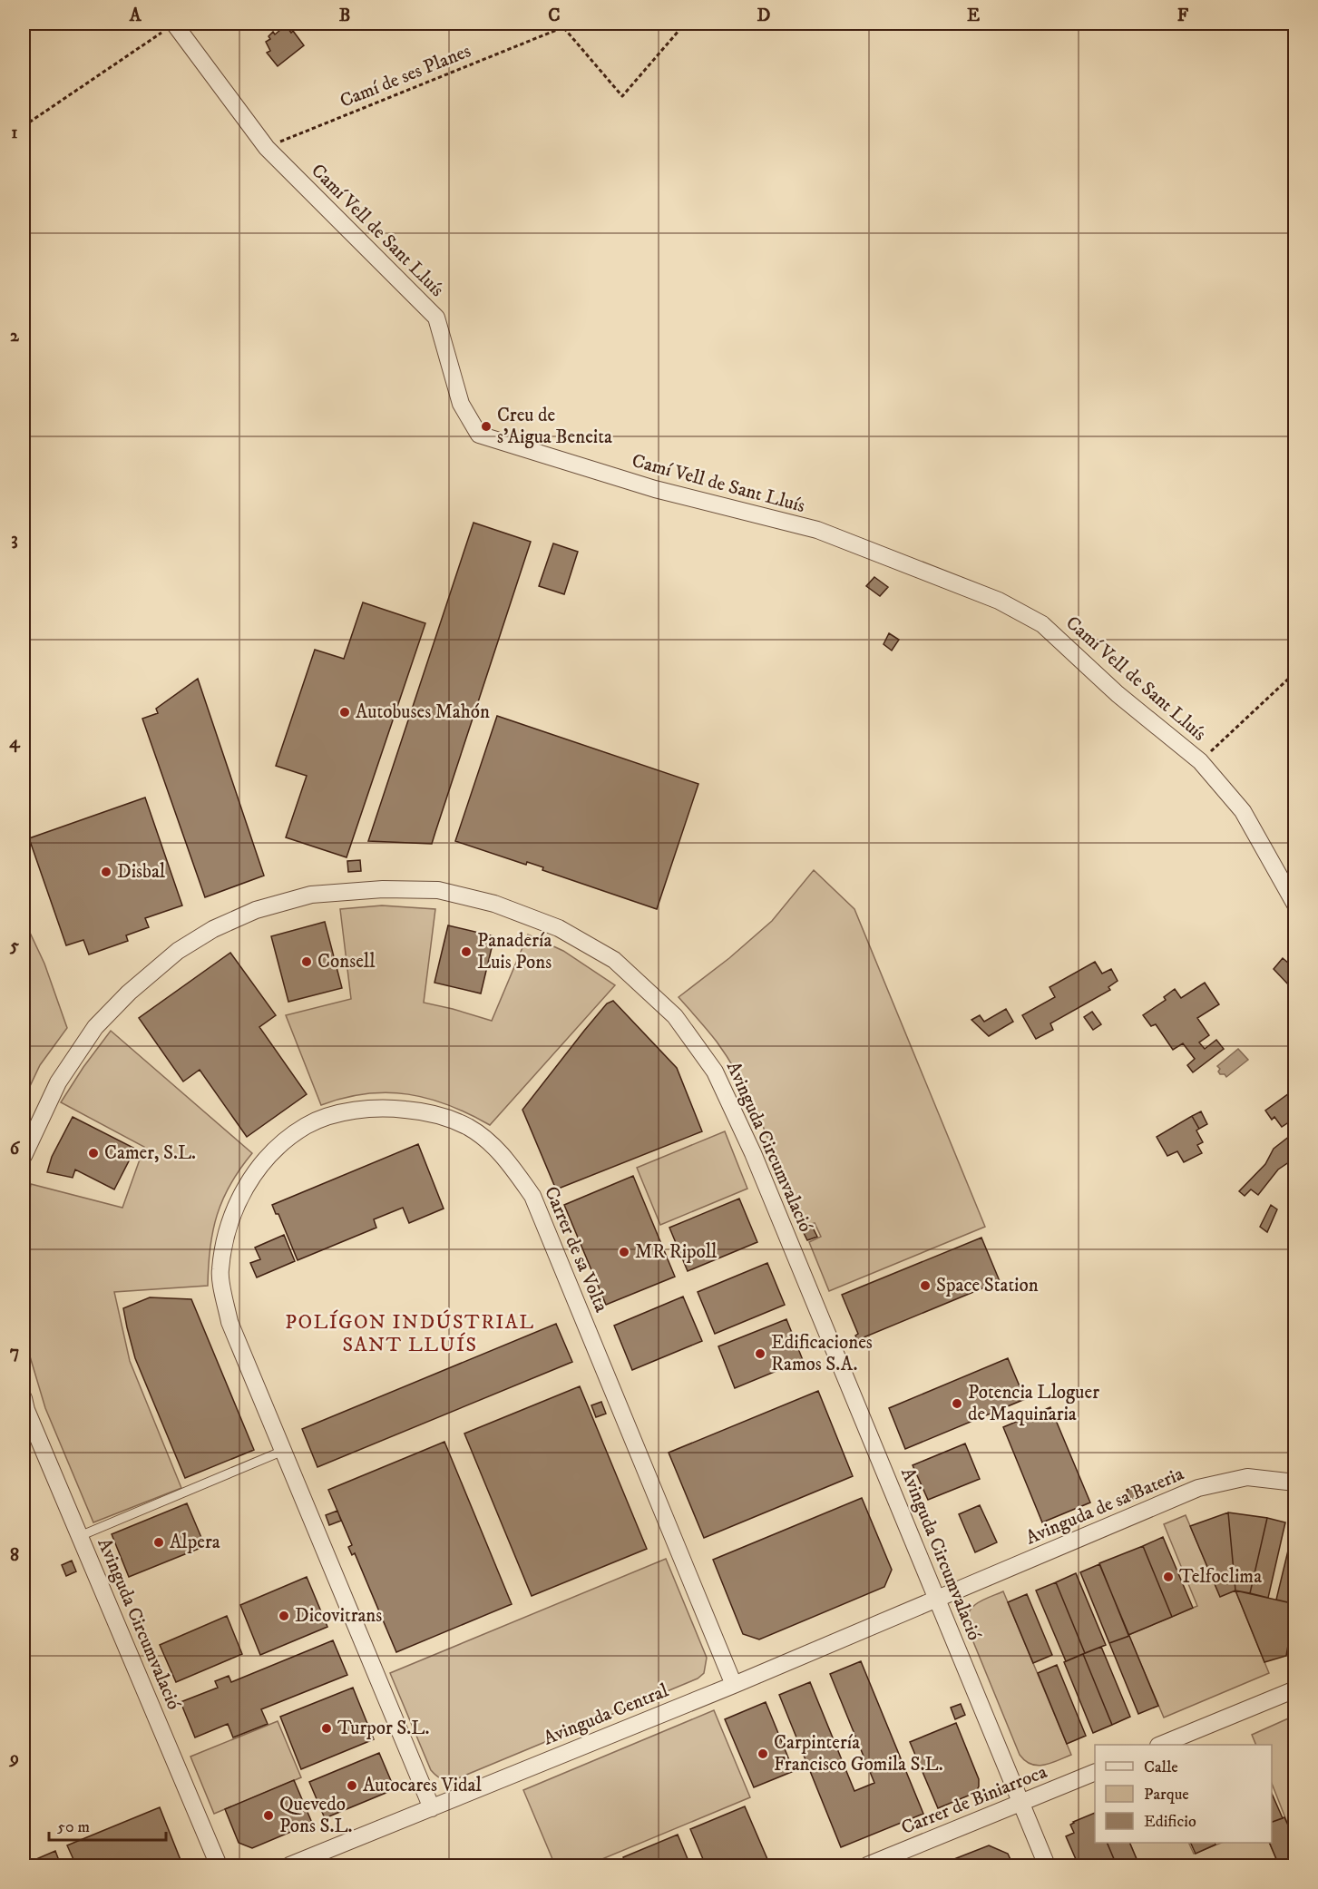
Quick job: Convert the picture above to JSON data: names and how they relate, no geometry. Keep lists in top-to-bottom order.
{
  "streets": {
    "street": [
      "Camí Vell de Sant Lluís",
      "Avinguda Circumvalació",
      "Carrer de sa Volta",
      "Avinguda de sa Bateria",
      "Avinguda Central",
      "Carrer de Biniarroca"
    ],
    "path": ["Camí de ses Planes"]
  },
  "crossings": [
    ["Camí de ses Planes", "Camí Vell de Sant Lluís"],
    ["Avinguda Circumvalació", "Avinguda de sa Bateria"],
    ["Avinguda Circumvalació", "Avinguda Central"],
    ["Avinguda Circumvalació", "Carrer de Biniarroca"],
    ["Carrer de sa Volta", "Avinguda Central"],
    ["Avinguda de sa Bateria", "Avinguda Central"]
  ],
  "districts": ["POLÍGON INDÚSTRIAL SANT LLUÍS"],
  "places": [
    "Creu de s'Aigua Beneita",
    "Autobuses Mahón",
    "Disbal",
    "Panadería Luis Pons",
    "Consell",
    "Camer, S.L.",
    "MR Ripoll",
    "Space Station",
    "Edificaciones Ramos S.A.",
    "Potencia Lloguer de Maquinaria",
    "Alpera",
    "Telfoclima",
    "Dicovitrans",
    "Turpor S.L.",
    "Carpintería Francisco Gomila S.L.",
    "Autocares Vidal",
    "Quevedo Pons S.L."
  ],
  "legend": ["Calle", "Parque", "Edificio"],
  "scale_bar": "50 m",
  "grid": {
    "columns": [
      "A",
      "B",
      "C",
      "D",
      "E",
      "F"
    ],
    "rows": [
      "1",
      "2",
      "3",
      "4",
      "5",
      "6",
      "7",
      "8",
      "9"
    ]
  }
}
